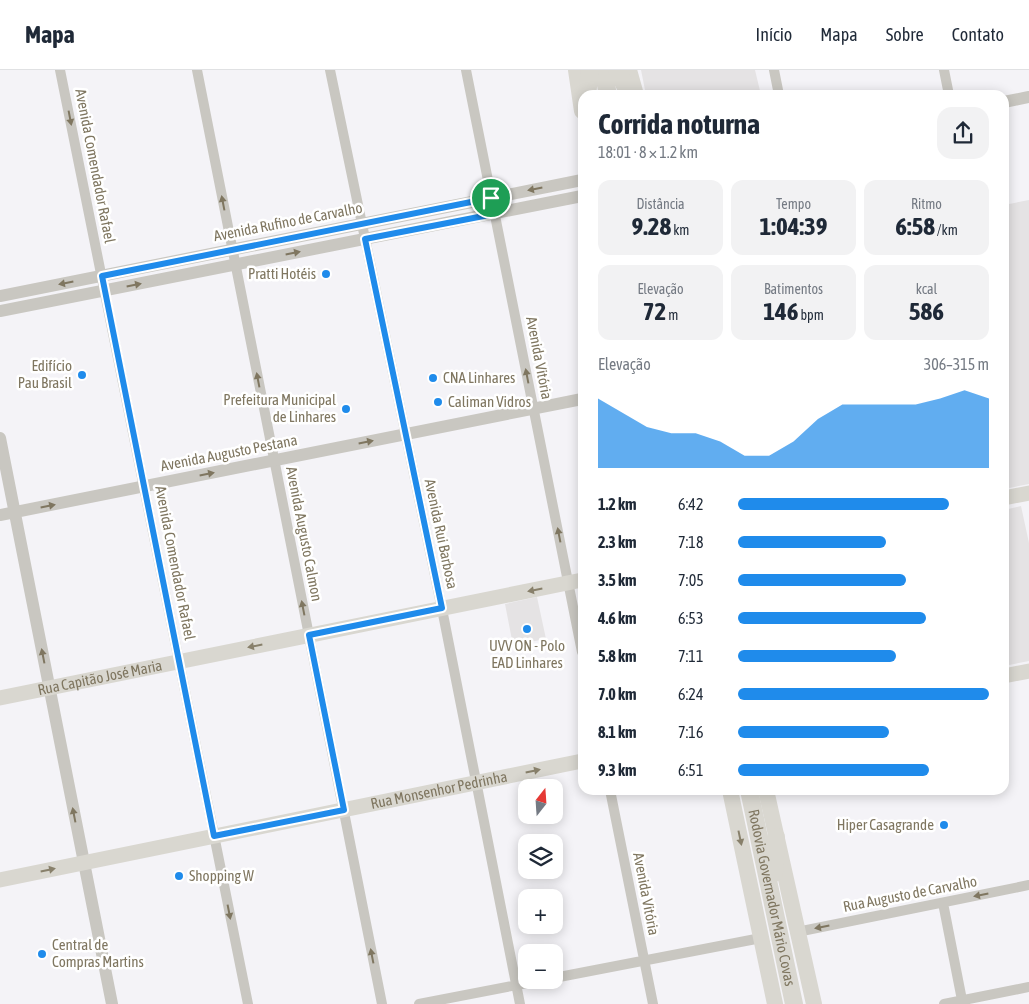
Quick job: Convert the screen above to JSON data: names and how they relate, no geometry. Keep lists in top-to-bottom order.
{
  "streets": {
    "highway": ["Rodovia Governador Mário Covas"],
    "main road": ["Rua Capitão José Maria", "Rua Monsenhor Pedrinha"],
    "street": [
      "Avenida Comendador Rafael",
      "Avenida Rufino de Carvalho",
      "Avenida Vitória",
      "Avenida Augusto Pestana",
      "Avenida Augusto Calmon",
      "Avenida Rui Barbosa",
      "Rua Augusto de Carvalho"
    ]
  },
  "crossings": [
    ["Avenida Comendador Rafael", "Avenida Rufino de Carvalho"],
    ["Avenida Comendador Rafael", "Avenida Augusto Pestana"],
    ["Avenida Comendador Rafael", "Rua Capitão José Maria"],
    ["Avenida Comendador Rafael", "Rua Monsenhor Pedrinha"],
    ["Avenida Rufino de Carvalho", "Avenida Vitória"],
    ["Avenida Rufino de Carvalho", "Avenida Augusto Calmon"],
    ["Avenida Rufino de Carvalho", "Avenida Rui Barbosa"],
    ["Avenida Vitória", "Avenida Augusto Pestana"],
    ["Avenida Vitória", "Rua Capitão José Maria"],
    ["Avenida Augusto Pestana", "Avenida Augusto Calmon"],
    ["Avenida Augusto Pestana", "Avenida Rui Barbosa"],
    ["Avenida Augusto Calmon", "Rua Capitão José Maria"],
    ["Avenida Augusto Calmon", "Rua Monsenhor Pedrinha"],
    ["Avenida Rui Barbosa", "Rua Capitão José Maria"],
    ["Avenida Rui Barbosa", "Rua Monsenhor Pedrinha"]
  ],
  "one_way": [
    "Avenida Comendador Rafael",
    "Avenida Vitória",
    "Avenida Augusto Pestana",
    "Avenida Augusto Calmon",
    "Rua Capitão José Maria",
    "Rua Augusto de Carvalho"
  ],
  "places": [
    "Pratti Hotéis",
    "Edifício Pau Brasil",
    "CNA Linhares",
    "Caliman Vidros",
    "Prefeitura Municipal de Linhares",
    "UVV ON - Polo EAD Linhares",
    "Hiper Casagrande",
    "Shopping W",
    "Central de Compras Martins"
  ],
  "north": "top",
  "page": {
    "header": "Mapa",
    "nav": [
      "Início",
      "Mapa",
      "Sobre",
      "Contato"
    ],
    "heading": ["Corrida noturna", "18:01 · 8 × 1.2 km"],
    "stats": [
      ["Distância", "9.28 km"],
      ["Tempo", "1:04:39"],
      ["Ritmo", "6:58 /km"],
      ["Elevação", "72 m"],
      ["Batimentos", "146 bpm"],
      ["kcal", "586"]
    ],
    "chart": ["Elevação", "306–315 m"],
    "list": [
      {
        "name": "1.2 km",
        "note": "6:42"
      },
      {
        "name": "2.3 km",
        "note": "7:18"
      },
      {
        "name": "3.5 km",
        "note": "7:05"
      },
      {
        "name": "4.6 km",
        "note": "6:53"
      },
      {
        "name": "5.8 km",
        "note": "7:11"
      },
      {
        "name": "7.0 km",
        "note": "6:24"
      },
      {
        "name": "8.1 km",
        "note": "7:16"
      },
      {
        "name": "9.3 km",
        "note": "6:51"
      }
    ],
    "map_buttons": ["+", "−"]
  }
}
